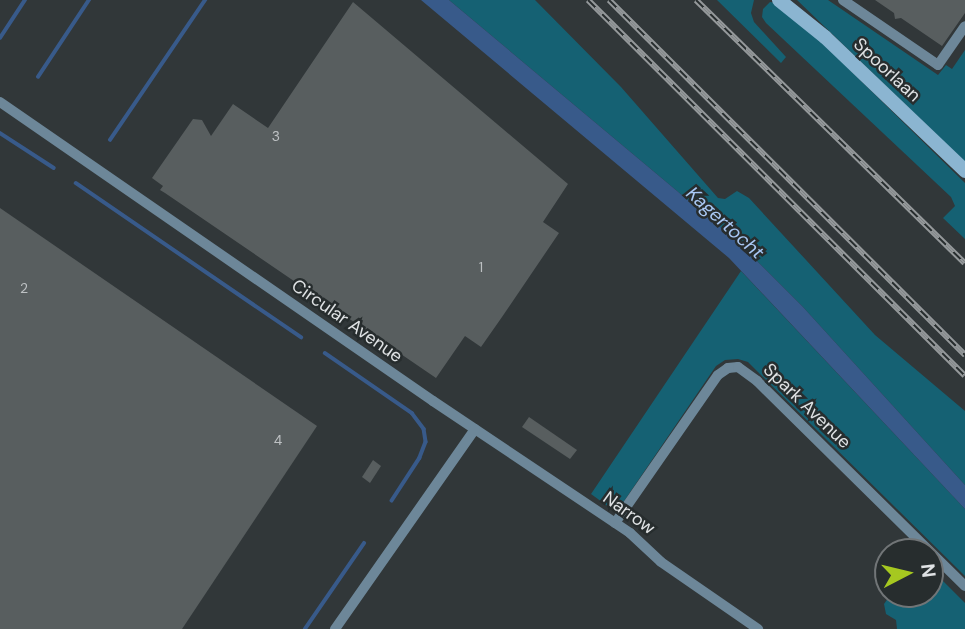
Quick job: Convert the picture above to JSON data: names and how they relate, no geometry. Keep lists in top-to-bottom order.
{
  "streets": {
    "main road": ["Spoorlaan"],
    "street": ["Circular Avenue", "Spark Avenue", "Narrow"]
  },
  "crossings": [
    ["Circular Avenue", "Narrow"],
    ["Spark Avenue", "Narrow"]
  ],
  "water": ["Kagertocht"],
  "house_numbers": [
    "3",
    "1",
    "2",
    "4"
  ],
  "north": "right"
}
